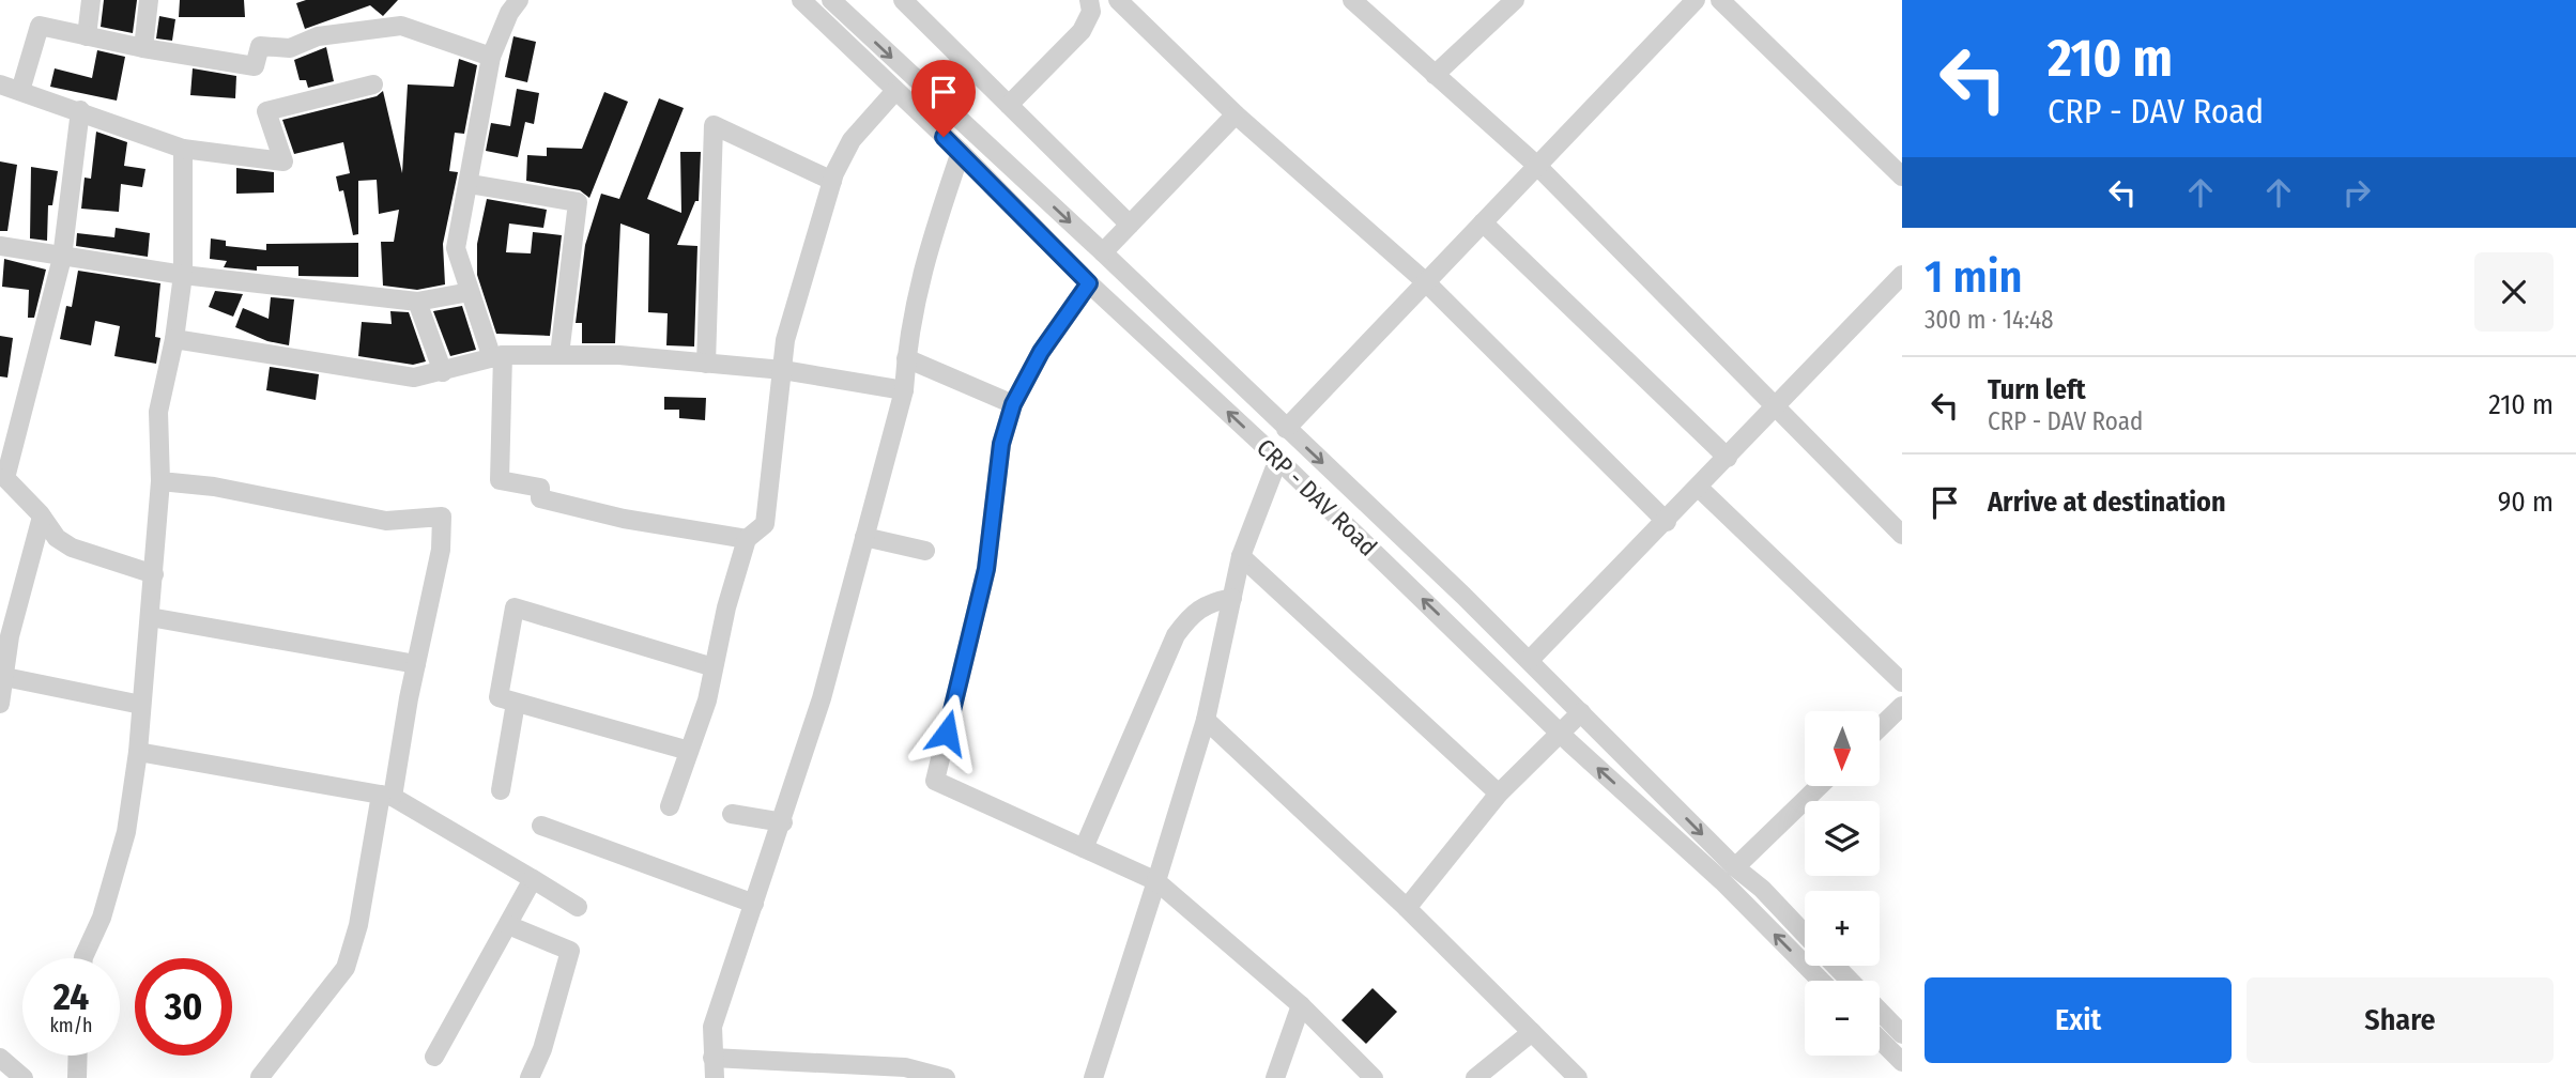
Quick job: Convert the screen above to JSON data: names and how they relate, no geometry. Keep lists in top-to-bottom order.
{
  "streets": {
    "street": ["CRP - DAV Road"]
  },
  "north": "bottom",
  "page": {
    "turn": ["210 m", "CRP - DAV Road"],
    "heading": ["1 min", "300 m · 14:48"],
    "list": [
      {
        "name": "Turn left",
        "note": "CRP - DAV Road",
        "value": "210 m"
      },
      {
        "name": "Arrive at destination",
        "value": "90 m"
      }
    ],
    "map_buttons": ["+", "−"],
    "speed": "24 km/h",
    "limit": "30",
    "buttons": ["Exit", "Share"]
  }
}
